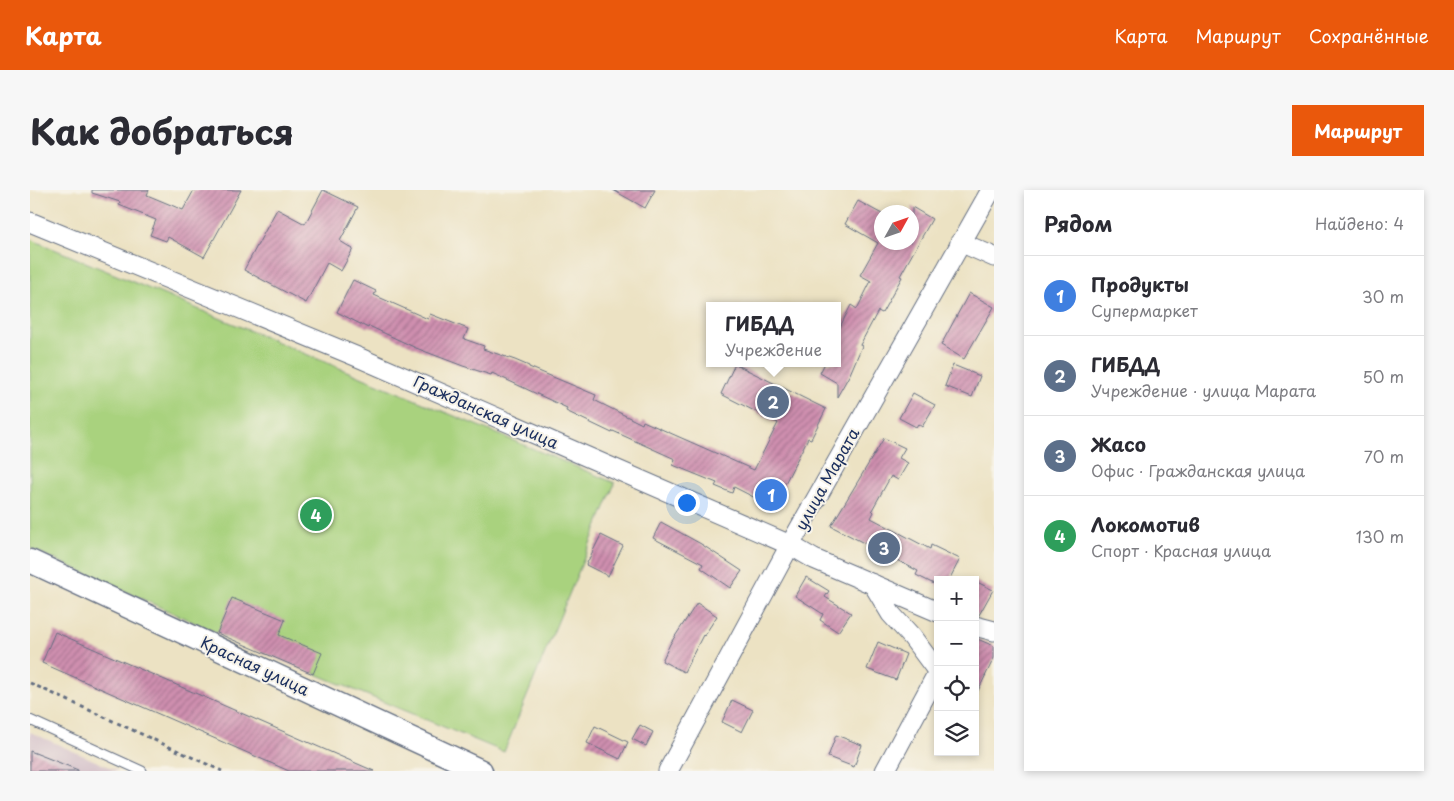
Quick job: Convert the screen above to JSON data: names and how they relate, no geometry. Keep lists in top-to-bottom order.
{
  "streets": {
    "street": ["Гражданская улица", "улица Марата", "Красная улица"]
  },
  "crossings": [
    ["Гражданская улица", "улица Марата"]
  ],
  "north": "top right",
  "page": {
    "header": "Карта",
    "nav": ["Карта", "Маршрут", "Сохранённые"],
    "title": "Как добраться",
    "buttons": "Маршрут",
    "heading": ["Рядом", "Найдено: 4"],
    "list": [
      {
        "mark": "1",
        "name": "Продукты",
        "note": "Супермаркет",
        "value": "30 m"
      },
      {
        "mark": "2",
        "name": "ГИБДД",
        "note": "Учреждение · улица Марата",
        "value": "50 m"
      },
      {
        "mark": "3",
        "name": "Жасо",
        "note": "Офис · Гражданская улица",
        "value": "70 m"
      },
      {
        "mark": "4",
        "name": "Локомотив",
        "note": "Спорт · Красная улица",
        "value": "130 m"
      }
    ],
    "popup": ["ГИБДД", "Учреждение"],
    "pins": [
      "2",
      "1",
      "4",
      "3"
    ],
    "map_buttons": ["+", "−"]
  }
}
